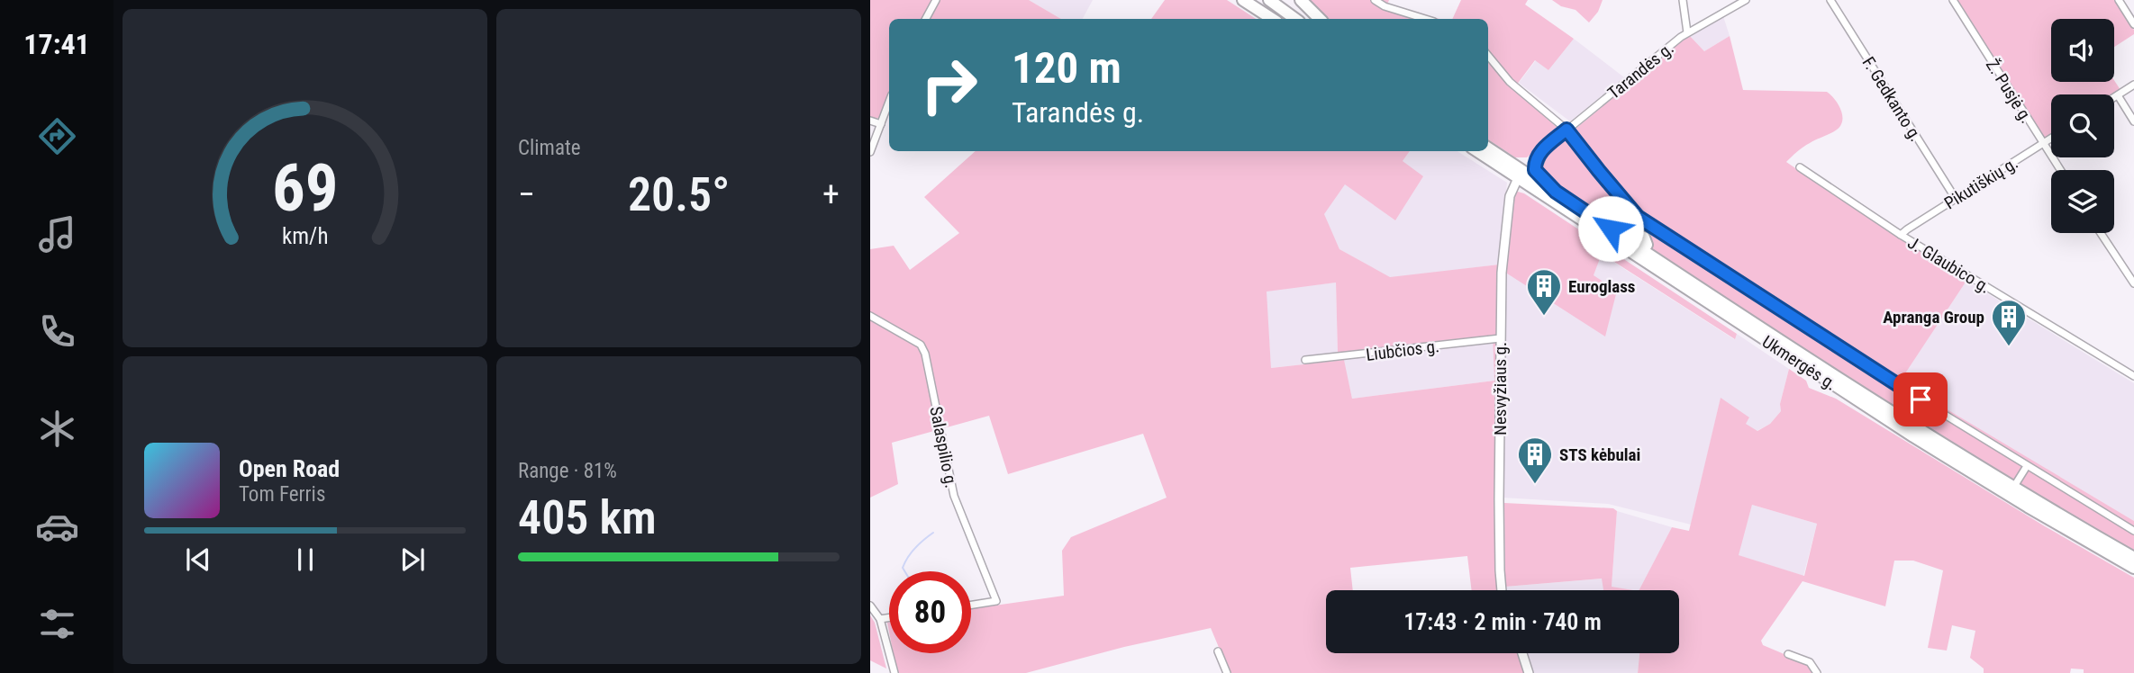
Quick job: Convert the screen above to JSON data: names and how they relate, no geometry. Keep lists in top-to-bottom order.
{
  "streets": {
    "highway": ["Ukmergės g."],
    "street": [
      "Tarandės g.",
      "Ž. Pusjė g.",
      "F. Gedkanto g.",
      "Pikutiškių g.",
      "J. Glaubico g.",
      "Liubčios g.",
      "Nesvyžiaus g.",
      "Salaspilio g."
    ]
  },
  "crossings": [
    ["Ž. Pusjė g.", "Pikutiškių g."],
    ["F. Gedkanto g.", "Pikutiškių g."],
    ["Pikutiškių g.", "J. Glaubico g."],
    ["Liubčios g.", "Nesvyžiaus g."],
    ["Ukmergės g.", "Nesvyžiaus g."]
  ],
  "places": {
    "building": ["Euroglass", "Apranga Group", "STS kėbulai"]
  },
  "page": {
    "tabs": "17:41",
    "tile": [
      "Climate",
      ["Range · 81%", "405 km"]
    ],
    "turn": ["120 m", "Tarandės g."],
    "heat": ["−", "20.5°", "+"],
    "song": ["Open Road", "Tom Ferris"],
    "limit": "80",
    "trip": "17:43 · 2 min · 740 m",
    "gauge": ["69", "km/h"]
  }
}
